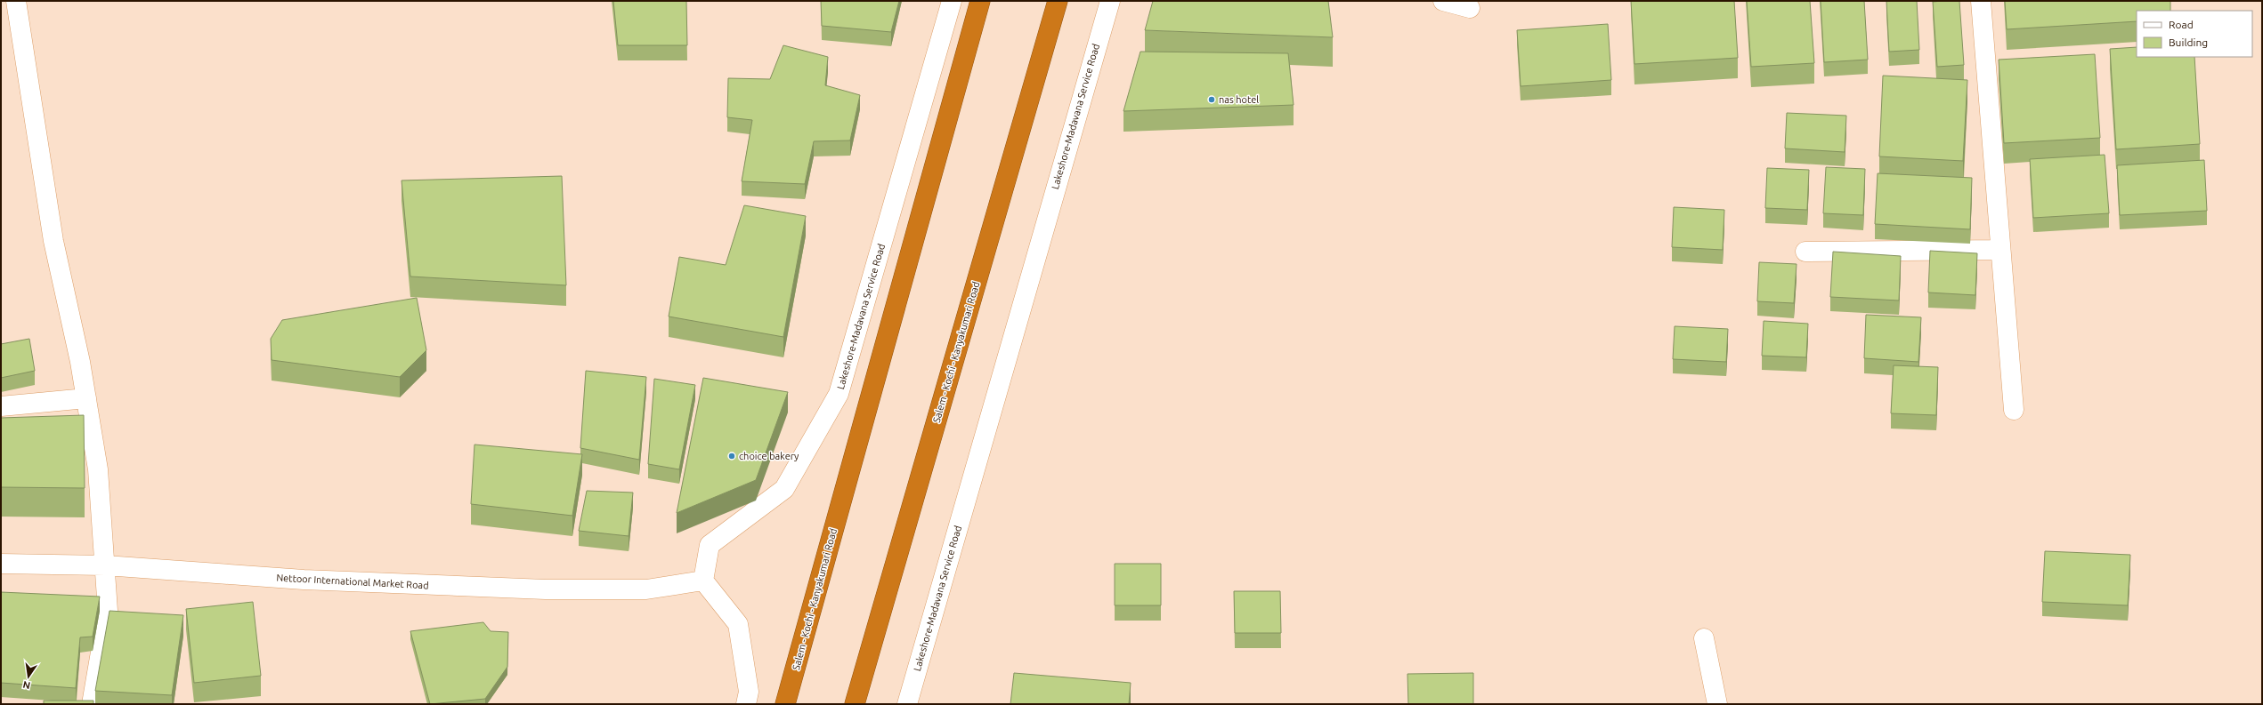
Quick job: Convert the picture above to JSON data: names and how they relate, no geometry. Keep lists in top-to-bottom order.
{
  "streets": {
    "highway": ["Salem - Kochi - Kanyakumari Road"],
    "street": ["Lakeshore-Madavana Service Road", "Nettoor International Market Road"]
  },
  "crossings": [
    ["Lakeshore-Madavana Service Road", "Nettoor International Market Road"]
  ],
  "places": ["nas hotel", "choice bakery"],
  "legend": ["Road", "Building"],
  "north": "bottom"
}
